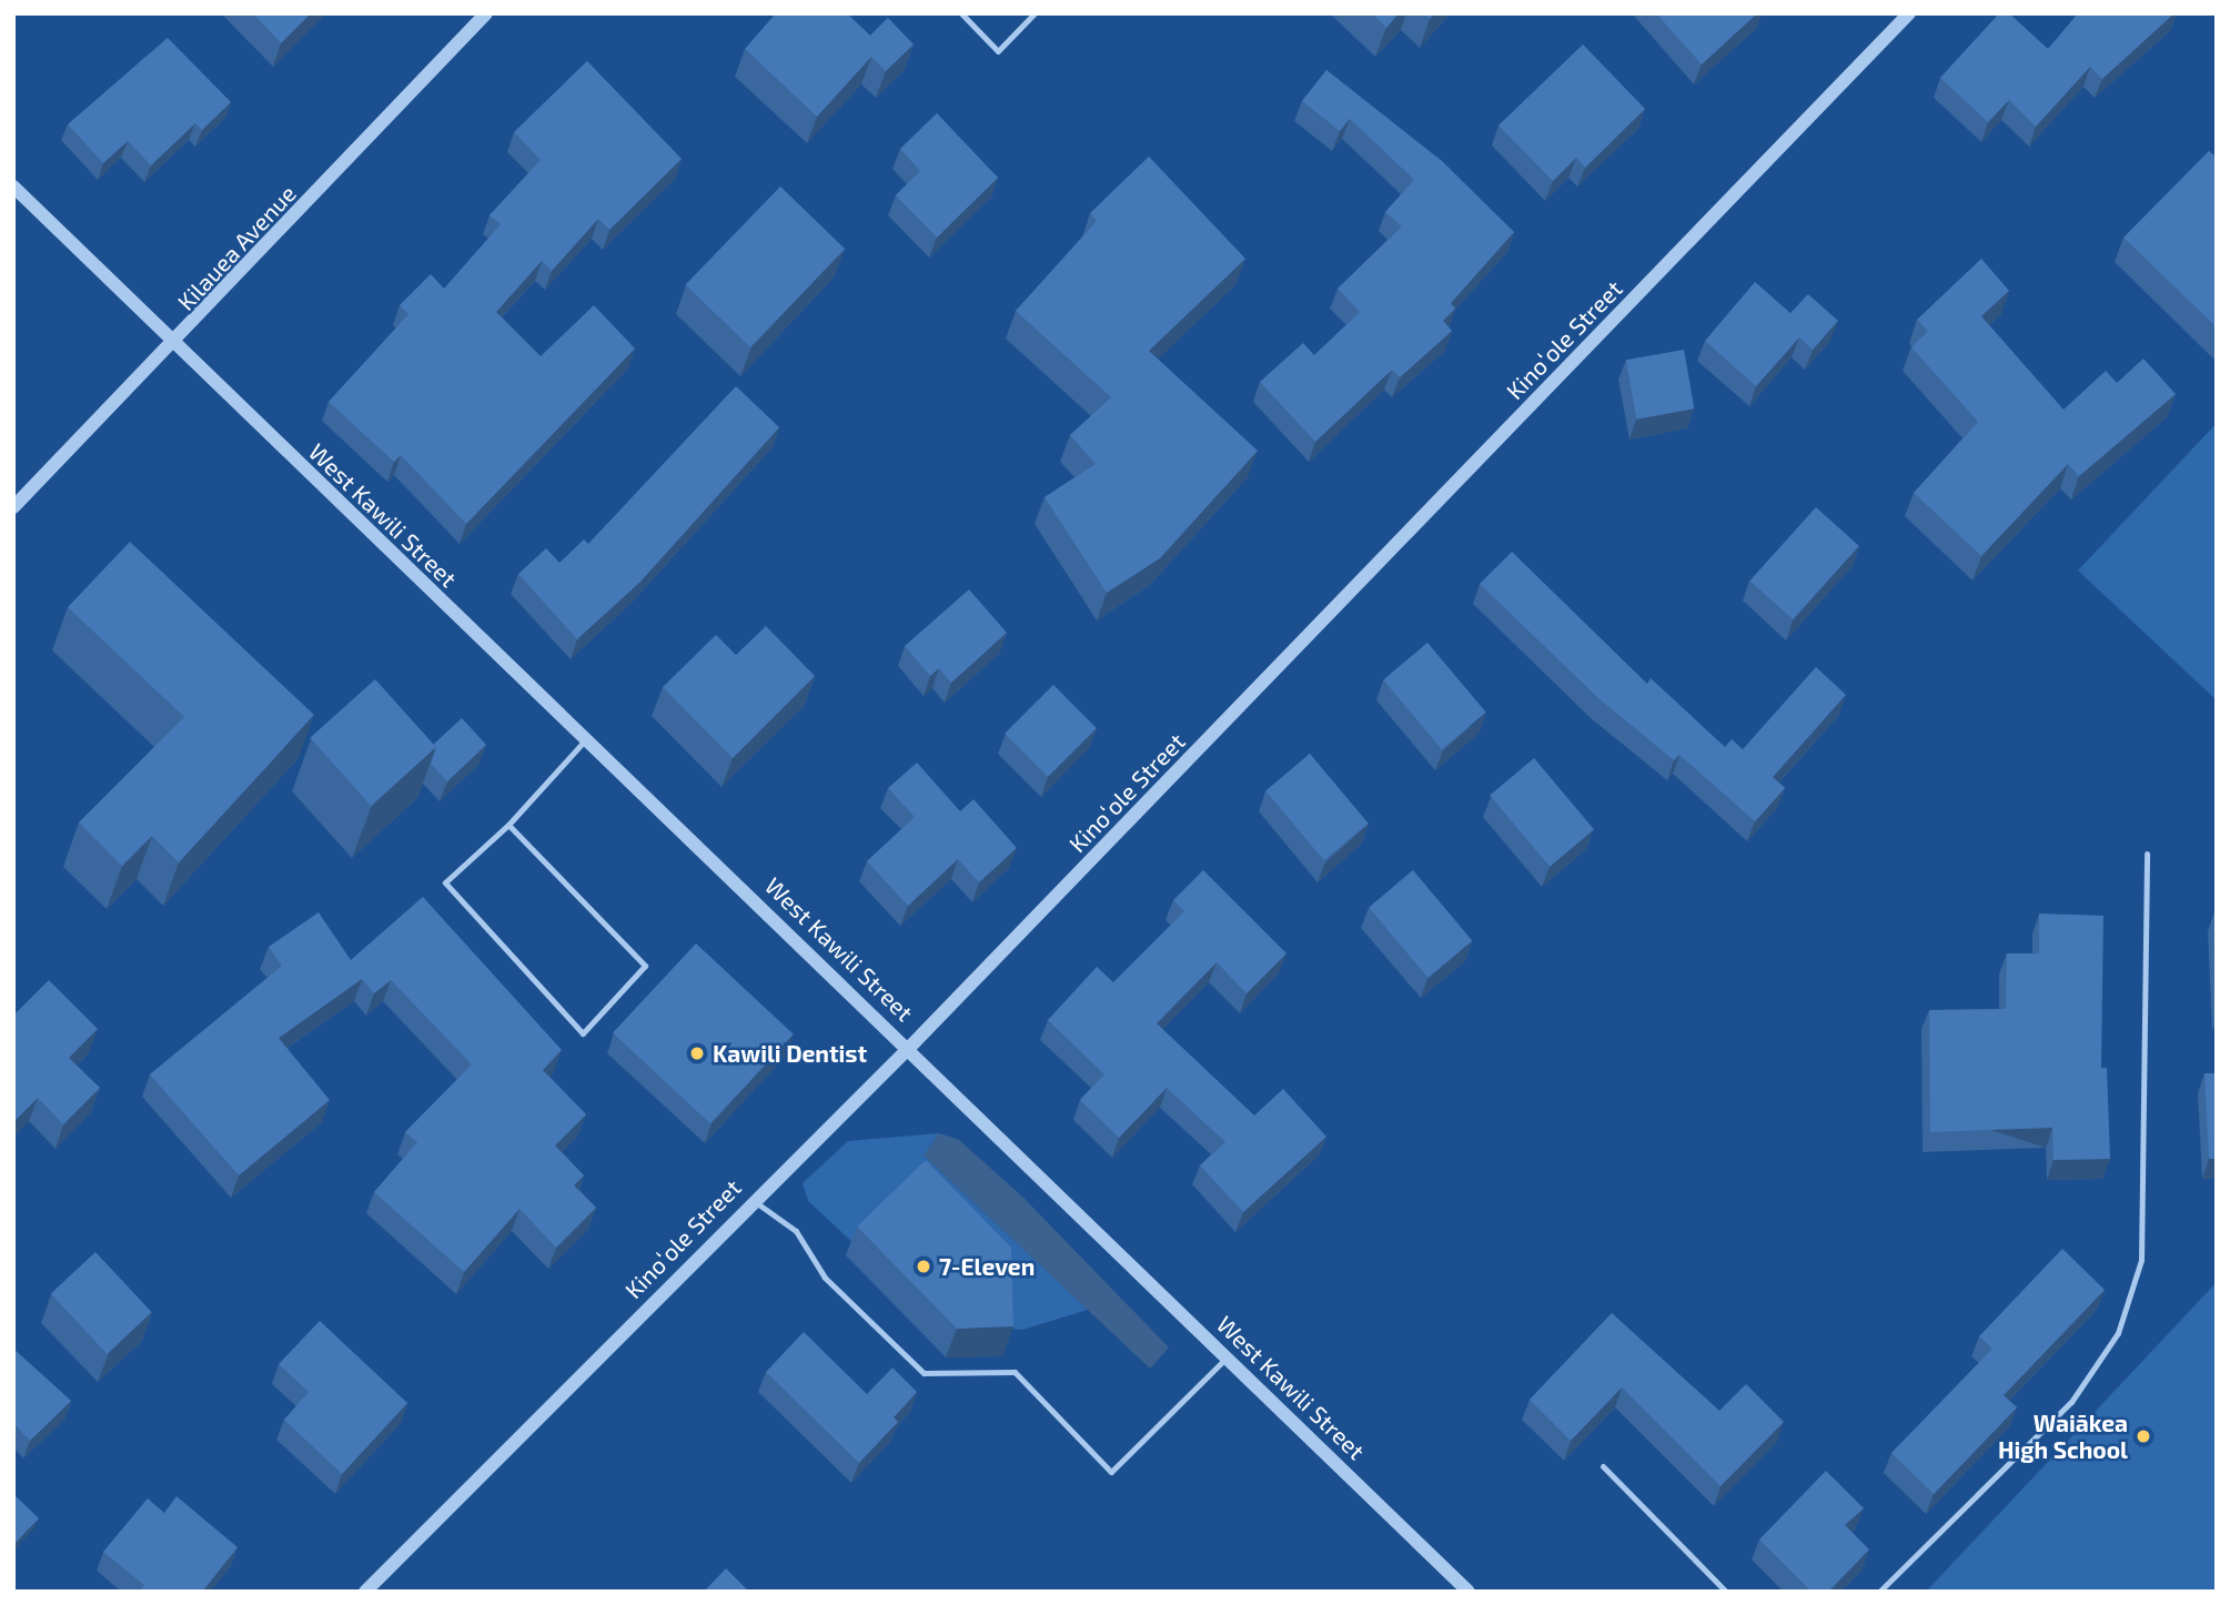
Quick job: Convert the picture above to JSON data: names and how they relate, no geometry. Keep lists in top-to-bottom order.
{
  "streets": {
    "street": ["Kilauea Avenue", "Kinoʻole Street", "West Kawili Street"]
  },
  "crossings": [
    ["Kilauea Avenue", "West Kawili Street"],
    ["Kinoʻole Street", "West Kawili Street"]
  ],
  "places": ["Kawili Dentist", "7-Eleven", "Waiākea High School"]
}
